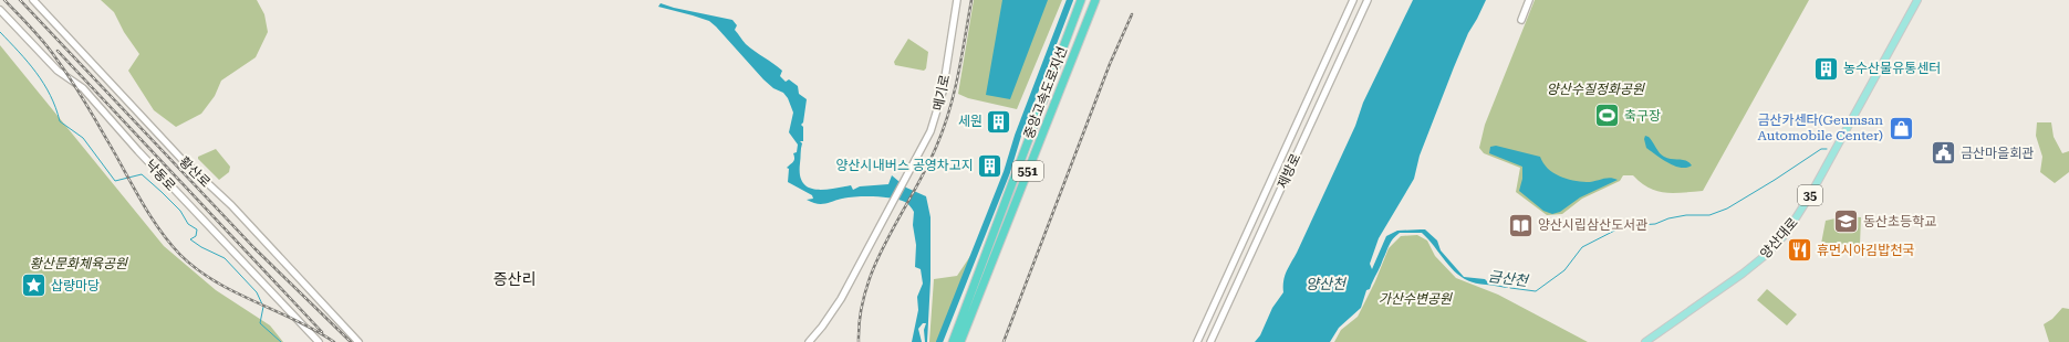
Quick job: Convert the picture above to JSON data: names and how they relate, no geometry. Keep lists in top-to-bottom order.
{
  "streets": {
    "highway": ["중앙고속도로지선", "551"],
    "main road": ["35", "양산대로"],
    "street": [
      "메기로",
      "제방로",
      "황산로",
      "낙동로"
    ]
  },
  "districts": ["증산리"],
  "water": ["금산천", "양산천"],
  "parks": ["양산수질정화공원", "황산문화체육공원", "가산수변공원"],
  "places": {
    "building": ["농수산물유통센터", "세원", "양산시내버스 공영차고지"],
    "sports": ["축구장"],
    "shop": ["금산카센타(Geumsan Automobile Center)"],
    "public building": ["금산마을회관"],
    "school or university": ["동산초등학교"],
    "library": ["양산시립삼산도서관"],
    "restaurant": ["휴먼시아김밥천국"],
    "place": ["삽량마당"]
  }
}
